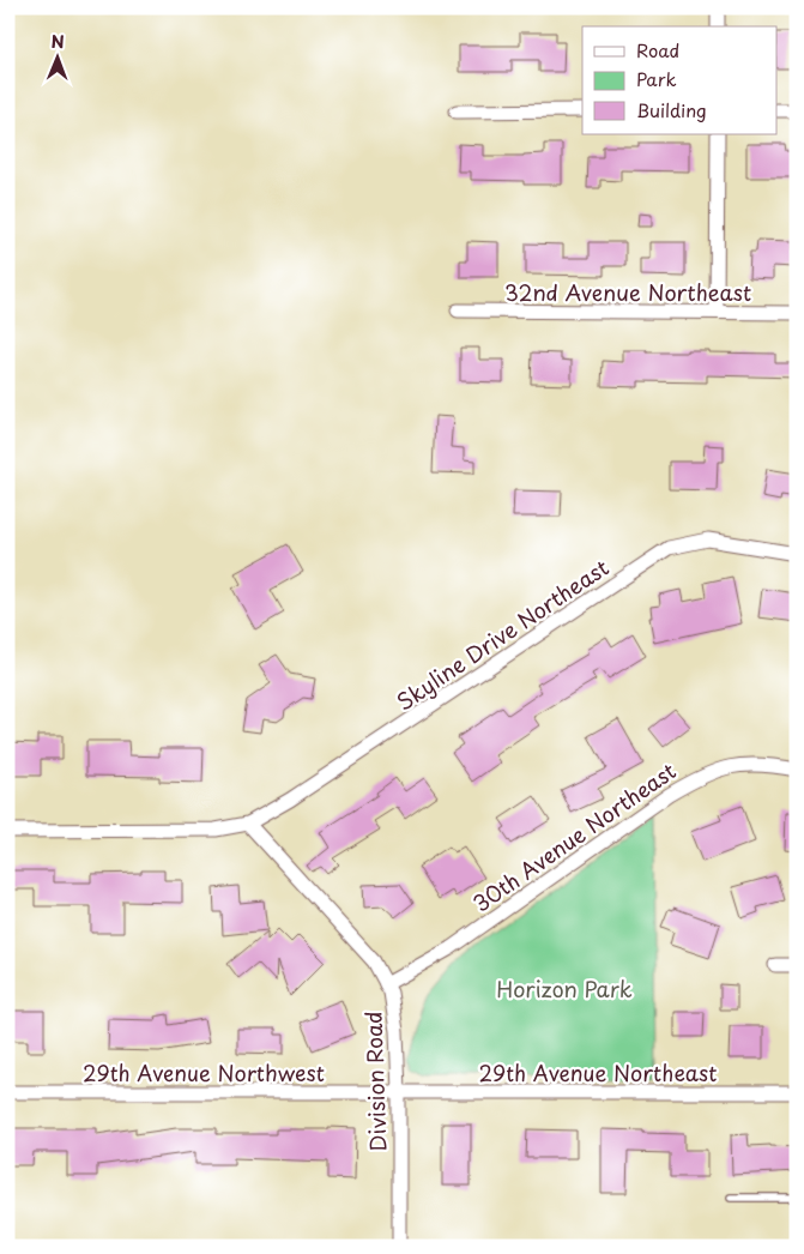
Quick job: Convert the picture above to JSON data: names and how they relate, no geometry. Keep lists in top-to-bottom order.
{
  "streets": {
    "street": [
      "32nd Avenue Northeast",
      "Skyline Drive Northeast",
      "30th Avenue Northeast",
      "29th Avenue Northwest",
      "29th Avenue Northeast",
      "Division Road"
    ]
  },
  "crossings": [
    ["Skyline Drive Northeast", "Division Road"],
    ["30th Avenue Northeast", "Division Road"],
    ["29th Avenue Northwest", "29th Avenue Northeast"],
    ["29th Avenue Northwest", "Division Road"],
    ["29th Avenue Northeast", "Division Road"]
  ],
  "parks": ["Horizon Park"],
  "legend": ["Road", "Park", "Building"],
  "north": "top"
}
